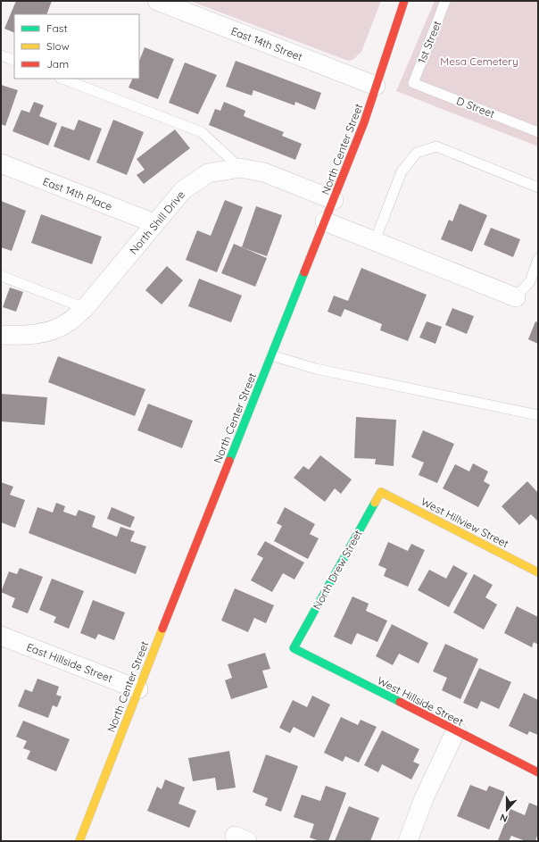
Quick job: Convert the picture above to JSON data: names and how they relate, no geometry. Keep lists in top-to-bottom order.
{
  "streets": {
    "street": [
      "East 14th Street",
      "North Center Street",
      "East 14th Place",
      "North Shill Drive",
      "West Hillview Street",
      "North Drew Street",
      "East Hillside Street",
      "West Hillside Street"
    ],
    "lane": ["1st Street", "D Street"]
  },
  "crossings": [
    ["1st Street", "D Street"],
    ["East 14th Street", "North Center Street"],
    ["North Center Street", "North Shill Drive"],
    ["North Center Street", "East Hillside Street"],
    ["East 14th Place", "North Shill Drive"],
    ["West Hillview Street", "North Drew Street"],
    ["North Drew Street", "West Hillside Street"]
  ],
  "parks": ["Mesa Cemetery"],
  "legend": ["Fast", "Slow", "Jam"],
  "north": "bottom"
}
